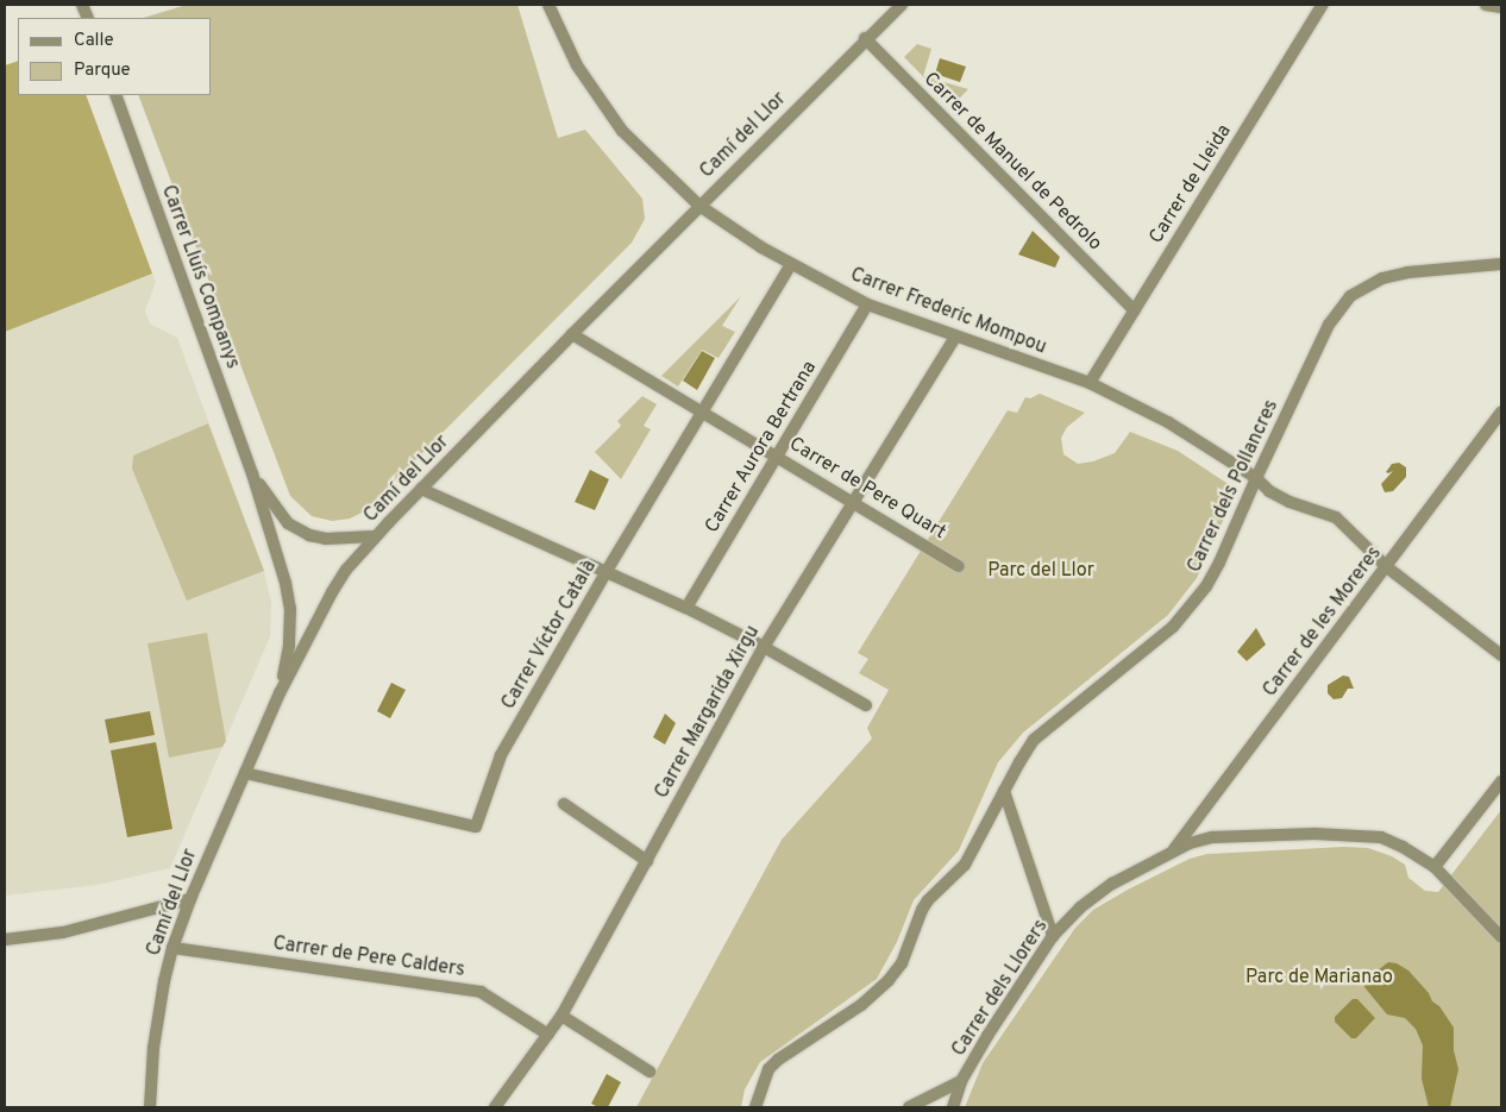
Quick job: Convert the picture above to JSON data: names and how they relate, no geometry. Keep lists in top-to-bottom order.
{
  "streets": {
    "street": [
      "Camí del Llor",
      "Carrer de Manuel de Pedrolo",
      "Carrer de Lleida",
      "Carrer Lluís Companys",
      "Carrer Frederic Mompou",
      "Carrer Aurora Bertrana",
      "Carrer dels Pollancres",
      "Carrer de Pere Quart",
      "Carrer de les Moreres",
      "Carrer Víctor Català",
      "Carrer Margarida Xirgu",
      "Carrer de Pere Calders",
      "Carrer dels Llorers"
    ]
  },
  "crossings": [
    ["Camí del Llor", "Carrer de Manuel de Pedrolo"],
    ["Camí del Llor", "Carrer Lluís Companys"],
    ["Camí del Llor", "Carrer Frederic Mompou"],
    ["Camí del Llor", "Carrer de Pere Quart"],
    ["Camí del Llor", "Carrer Víctor Català"],
    ["Camí del Llor", "Carrer de Pere Calders"],
    ["Carrer de Manuel de Pedrolo", "Carrer de Lleida"],
    ["Carrer de Lleida", "Carrer Frederic Mompou"],
    ["Carrer Frederic Mompou", "Carrer Aurora Bertrana"],
    ["Carrer Frederic Mompou", "Carrer dels Pollancres"],
    ["Carrer Frederic Mompou", "Carrer de les Moreres"],
    ["Carrer Frederic Mompou", "Carrer Víctor Català"],
    ["Carrer Frederic Mompou", "Carrer Margarida Xirgu"],
    ["Carrer Aurora Bertrana", "Carrer de Pere Quart"],
    ["Carrer de Pere Quart", "Carrer Víctor Català"],
    ["Carrer de Pere Quart", "Carrer Margarida Xirgu"],
    ["Carrer de les Moreres", "Carrer dels Llorers"],
    ["Carrer Margarida Xirgu", "Carrer de Pere Calders"]
  ],
  "parks": ["Parc del Llor", "Parc de Marianao"],
  "legend": ["Calle", "Parque"]
}
